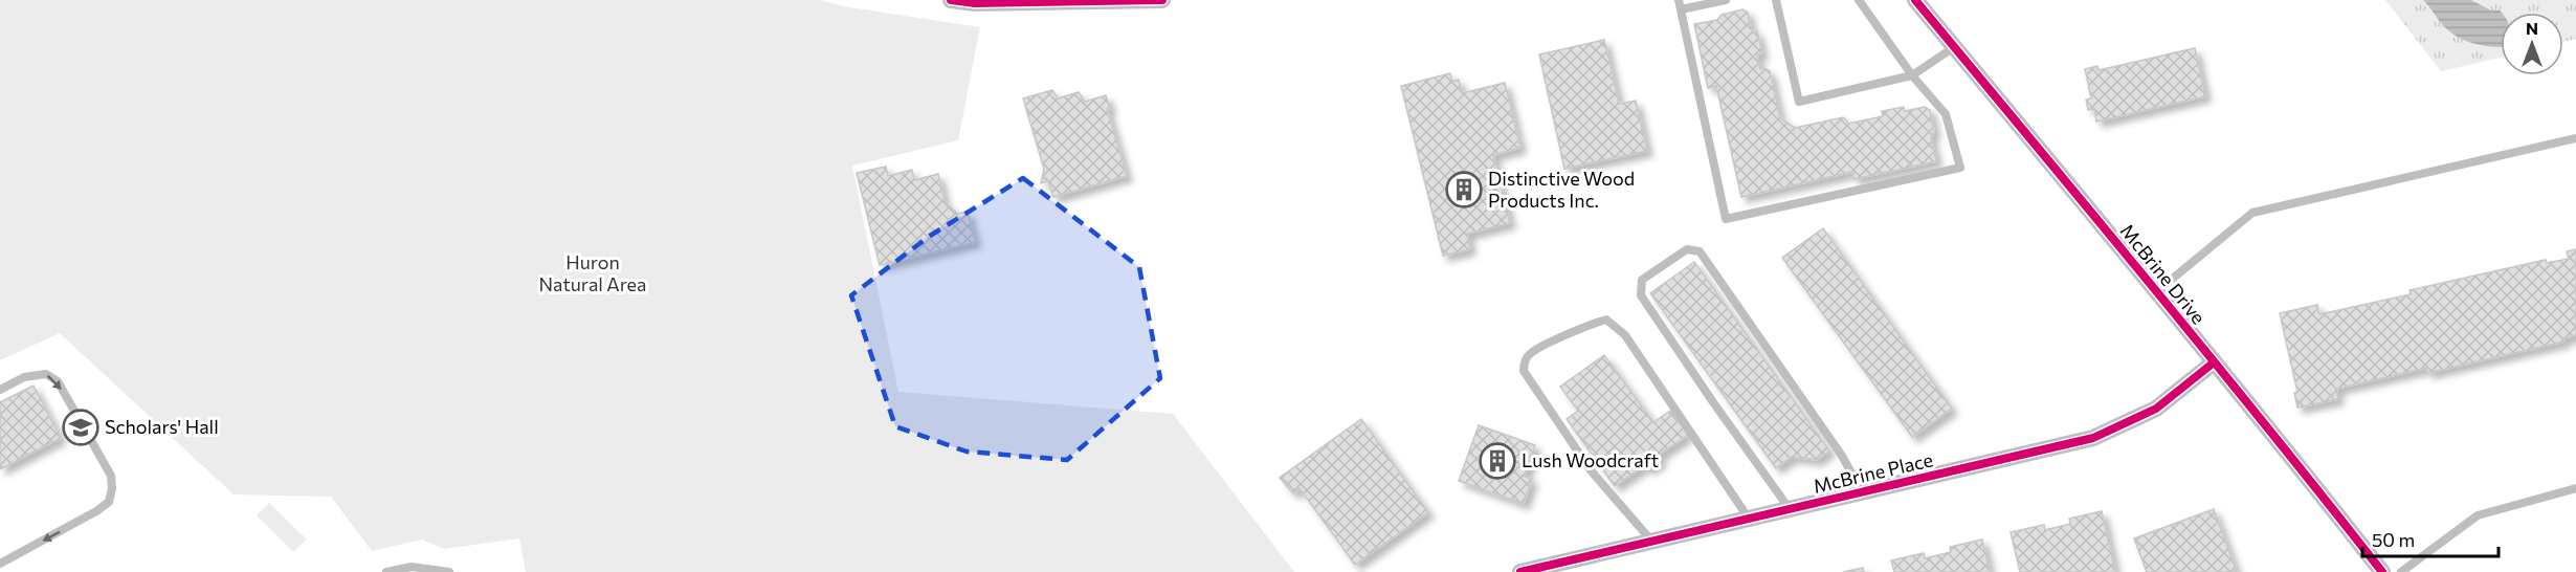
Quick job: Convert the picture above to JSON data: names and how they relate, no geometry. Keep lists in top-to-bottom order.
{
  "streets": {
    "street": ["McBrine Drive", "McBrine Place"]
  },
  "crossings": [
    ["McBrine Drive", "McBrine Place"]
  ],
  "parks": ["Huron Natural Area"],
  "places": {
    "building": ["Distinctive Wood Products Inc.", "Lush Woodcraft"],
    "school or university": ["Scholars' Hall"]
  },
  "scale_bar": "50 m",
  "north": "top"
}
